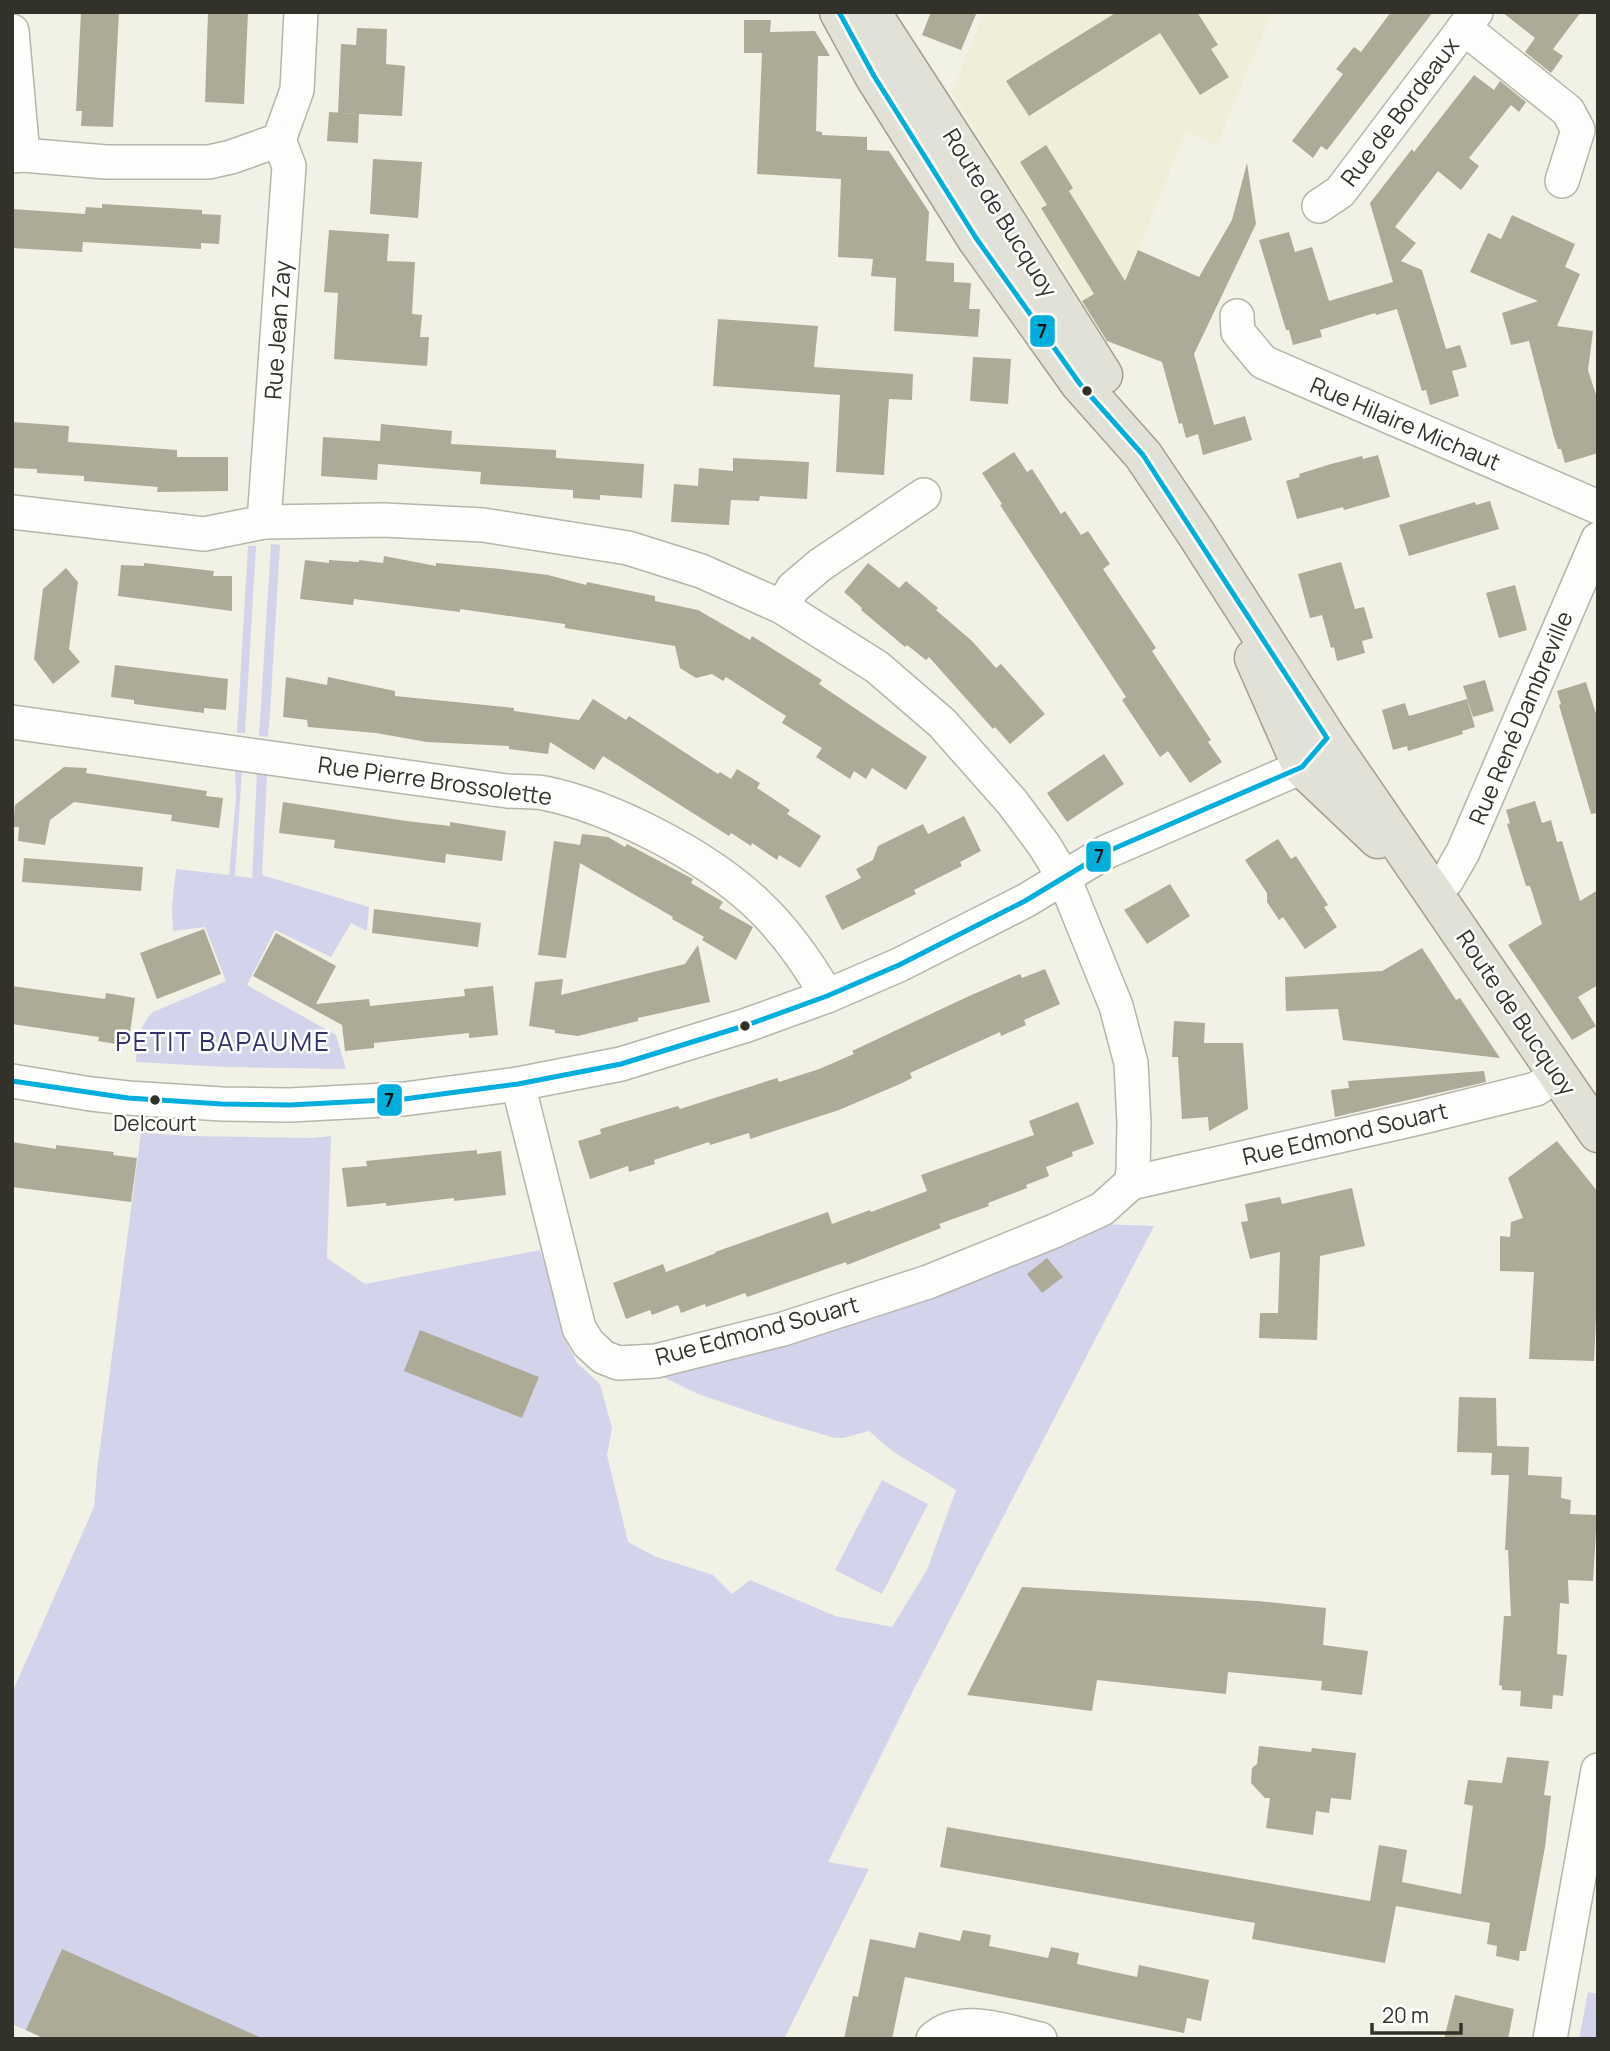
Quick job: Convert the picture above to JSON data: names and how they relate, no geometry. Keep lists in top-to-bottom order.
{
  "streets": {
    "main road": ["Route de Bucquoy"],
    "street": [
      "Rue de Bordeaux",
      "Rue Jean Zay",
      "Rue Hilaire Michaut",
      "Rue René Dambreville",
      "Rue Pierre Brossolette",
      "Rue Edmond Souart"
    ]
  },
  "crossings": [
    ["Route de Bucquoy", "Rue René Dambreville"],
    ["Route de Bucquoy", "Rue Edmond Souart"]
  ],
  "districts": ["PETIT BAPAUME"],
  "places": ["Delcourt"],
  "lines": ["transit line 7"],
  "scale_bar": "20 m"
}
